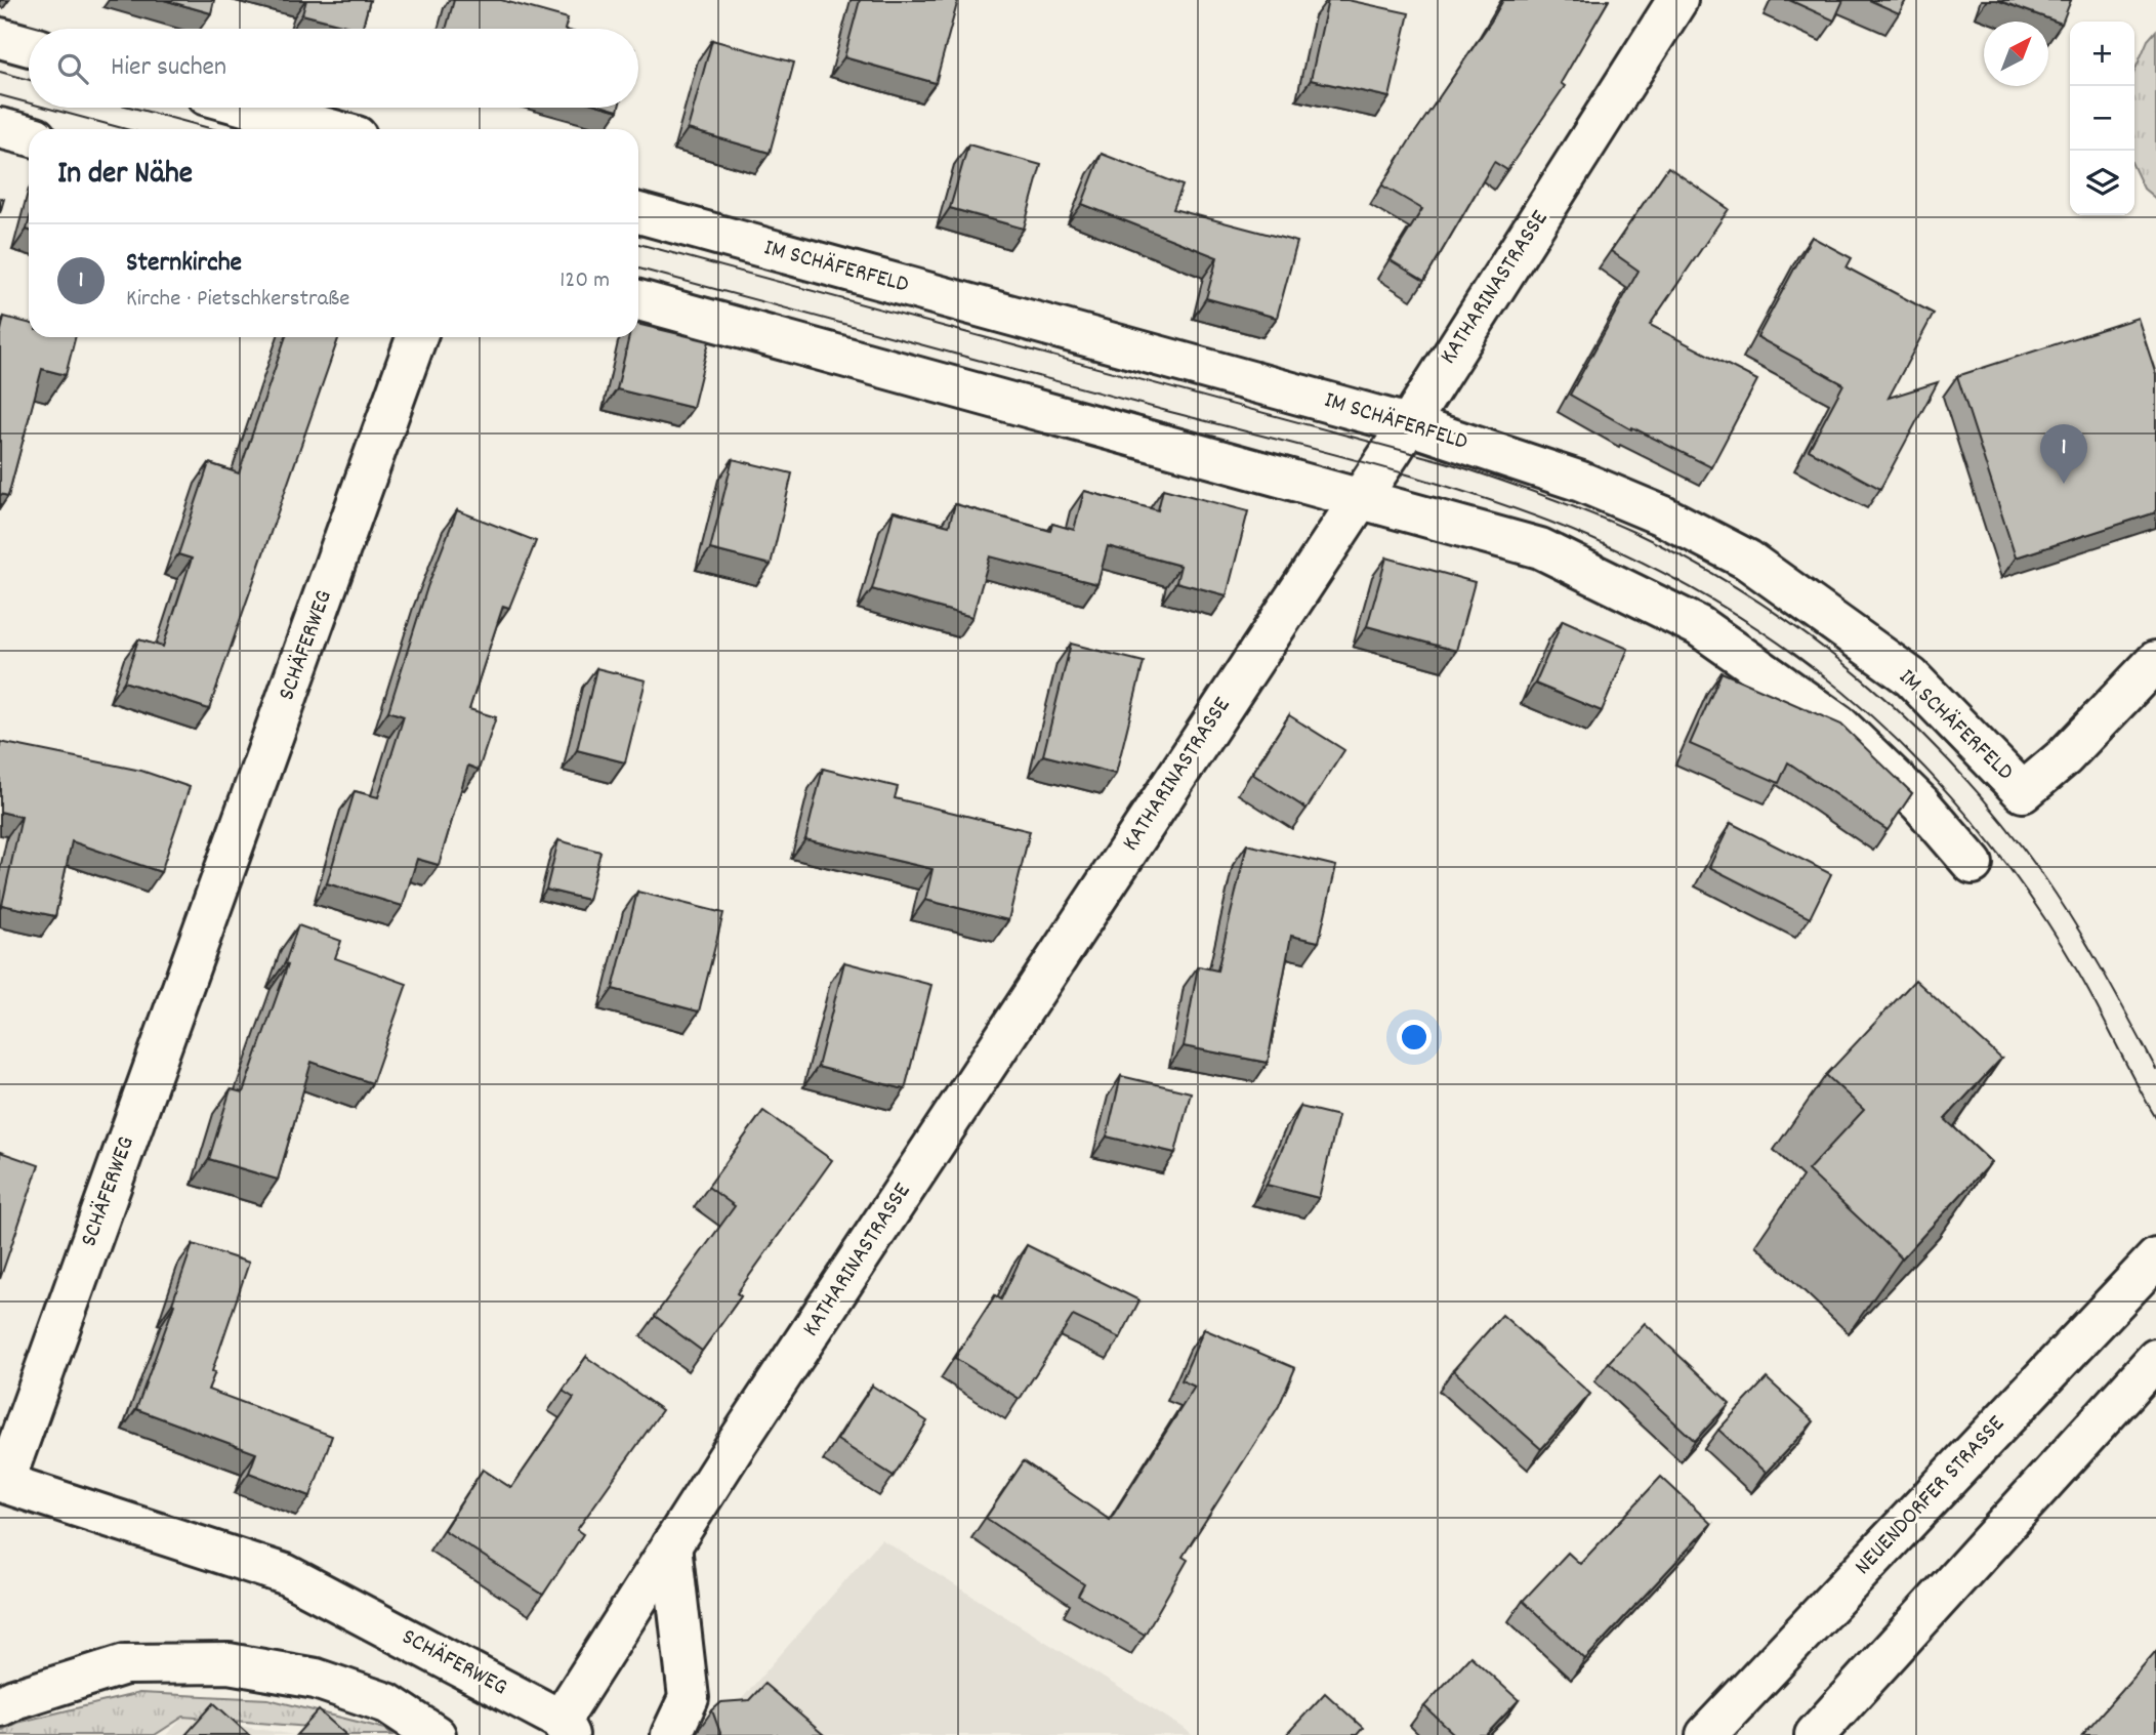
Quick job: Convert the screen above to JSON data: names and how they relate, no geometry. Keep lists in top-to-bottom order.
{
  "streets": {
    "main road": [
      "IM SCHÄFERFELD",
      "KATHARINASTRASSE",
      "SCHÄFERWEG",
      "NEUENDORFER STRASSE"
    ]
  },
  "crossings": [
    ["IM SCHÄFERFELD", "KATHARINASTRASSE"],
    ["KATHARINASTRASSE", "SCHÄFERWEG"]
  ],
  "north": "top right",
  "page": {
    "map_buttons": ["+", "−"],
    "search": "Hier suchen",
    "heading": "In der Nähe",
    "list": [
      {
        "mark": "1",
        "name": "Sternkirche",
        "note": "Kirche · Pietschkerstraße",
        "value": "120 m"
      }
    ],
    "pins": "1"
  }
}
